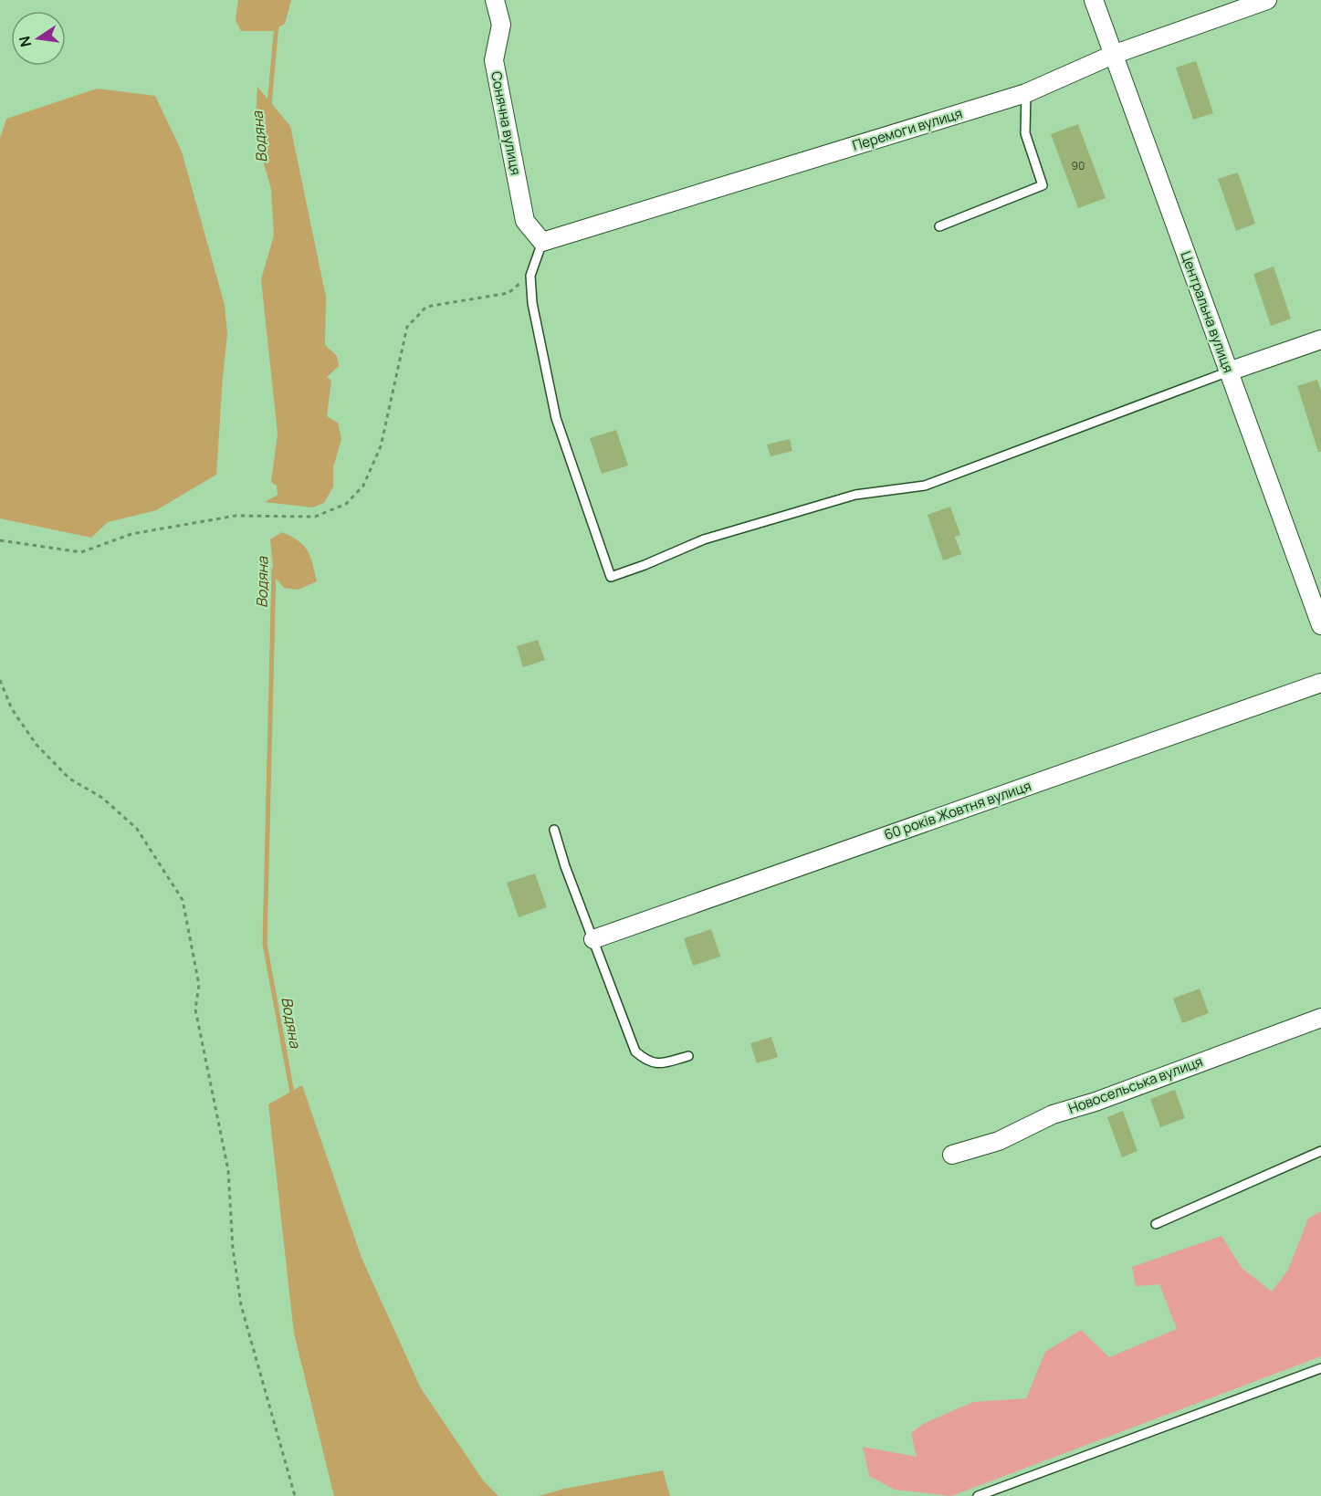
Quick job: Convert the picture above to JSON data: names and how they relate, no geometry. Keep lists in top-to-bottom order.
{
  "streets": {
    "street": [
      "Сонячна вулиця",
      "Перемоги вулиця",
      "Центральна вулиця",
      "60 років Жовтня вулиця",
      "Новосельська вулиця"
    ]
  },
  "crossings": [
    ["Сонячна вулиця", "Перемоги вулиця"],
    ["Перемоги вулиця", "Центральна вулиця"]
  ],
  "water": ["Водяна"],
  "house_numbers": ["90"],
  "north": "left"
}
